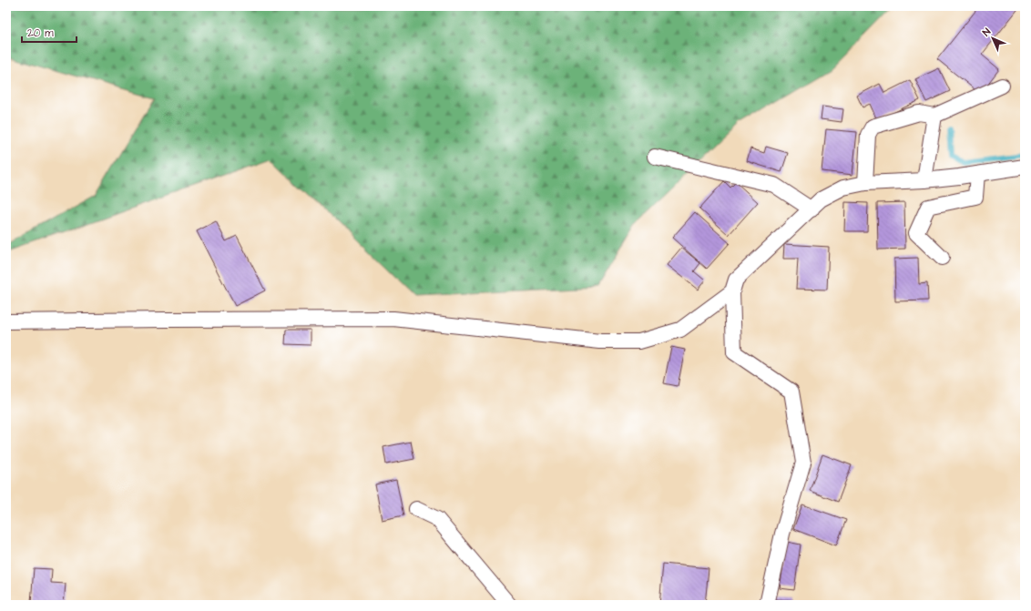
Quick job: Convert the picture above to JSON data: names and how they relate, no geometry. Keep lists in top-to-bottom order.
{
  "scale_bar": "20 m",
  "north": "top left"
}
